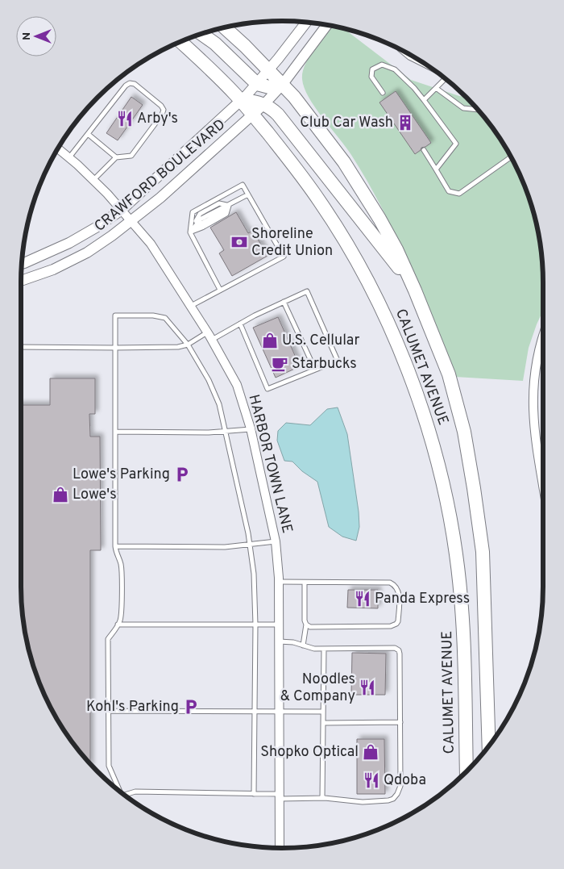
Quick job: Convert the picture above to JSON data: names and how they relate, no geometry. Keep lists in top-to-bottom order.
{
  "streets": {
    "main road": ["CALUMET AVENUE"],
    "street": ["CRAWFORD BOULEVARD", "HARBOR TOWN LANE"]
  },
  "crossings": [
    ["CRAWFORD BOULEVARD", "CALUMET AVENUE"],
    ["CRAWFORD BOULEVARD", "HARBOR TOWN LANE"]
  ],
  "places": {
    "restaurant": [
      "Arby's",
      "Panda Express",
      "Noodles & Company",
      "Qdoba"
    ],
    "building": ["Club Car Wash"],
    "bank": ["Shoreline Credit Union"],
    "shop": ["U.S. Cellular", "Lowe's", "Shopko Optical"],
    "cafe": ["Starbucks"],
    "parking": ["Lowe's Parking", "Kohl's Parking"]
  },
  "north": "left"
}
